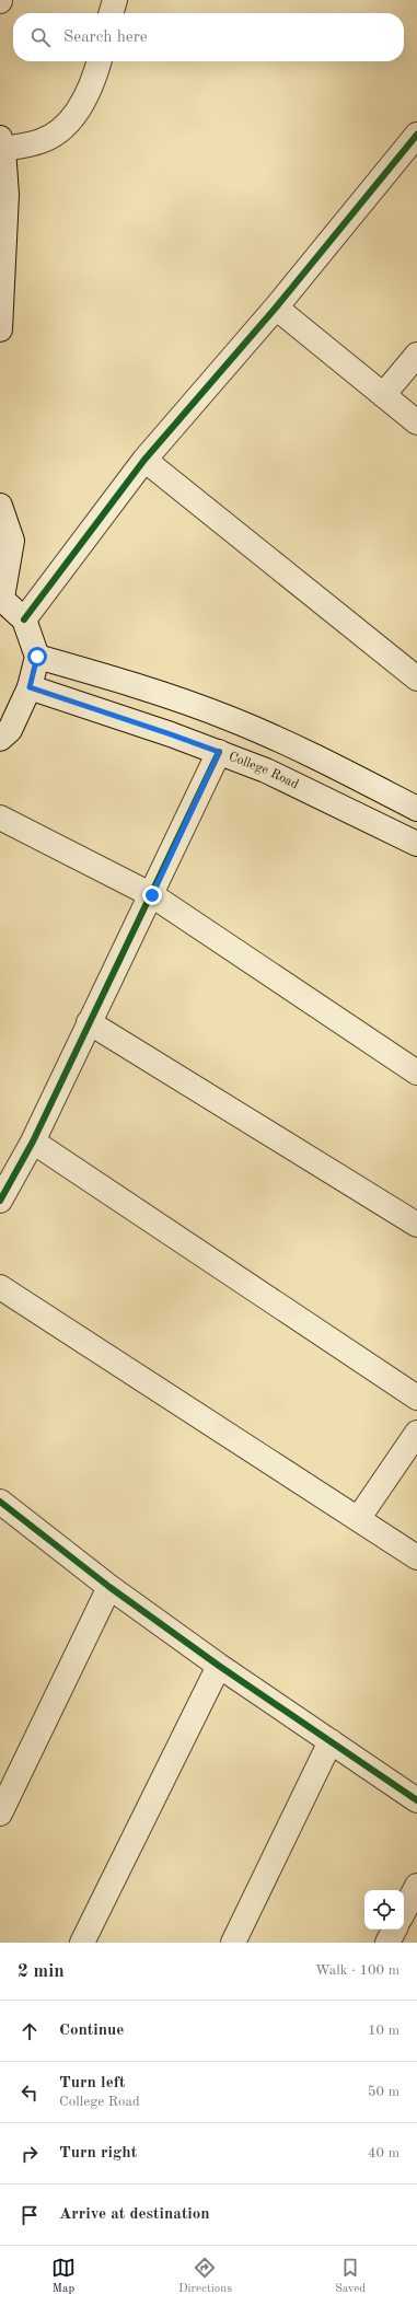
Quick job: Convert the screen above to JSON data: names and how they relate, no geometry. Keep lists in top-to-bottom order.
{
  "streets": {
    "street": ["College Road"]
  },
  "page": {
    "search": "Search here",
    "heading": ["2 min", "Walk · 100 m"],
    "list": [
      ["Continue", "10 m"],
      ["Turn left", "College Road", "50 m"],
      ["Turn right", "40 m"],
      "Arrive at destination"
    ],
    "nav": ["Map", "Directions", "Saved"]
  }
}
